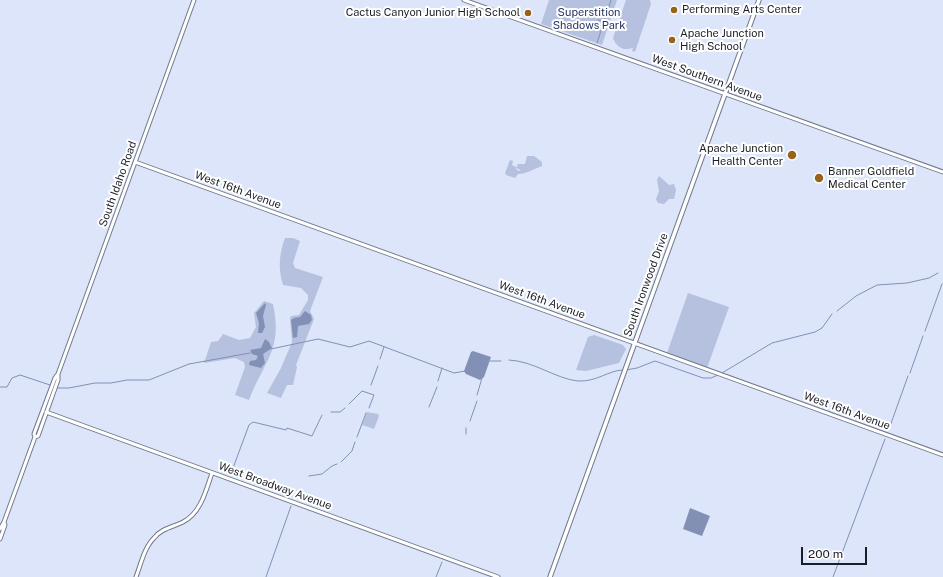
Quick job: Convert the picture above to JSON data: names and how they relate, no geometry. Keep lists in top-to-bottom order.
{
  "streets": {
    "main road": [
      "West Southern Avenue",
      "South Idaho Road",
      "West 16th Avenue",
      "South Ironwood Drive",
      "West Broadway Avenue"
    ]
  },
  "crossings": [
    ["West Southern Avenue", "South Ironwood Drive"],
    ["South Idaho Road", "West 16th Avenue"],
    ["South Idaho Road", "West Broadway Avenue"],
    ["West 16th Avenue", "South Ironwood Drive"]
  ],
  "parks": ["Superstition Shadows Park"],
  "places": [
    "Performing Arts Center",
    "Cactus Canyon Junior High School",
    "Apache Junction High School",
    "Apache Junction Health Center",
    "Banner Goldfield Medical Center"
  ],
  "scale_bar": "200 m"
}
